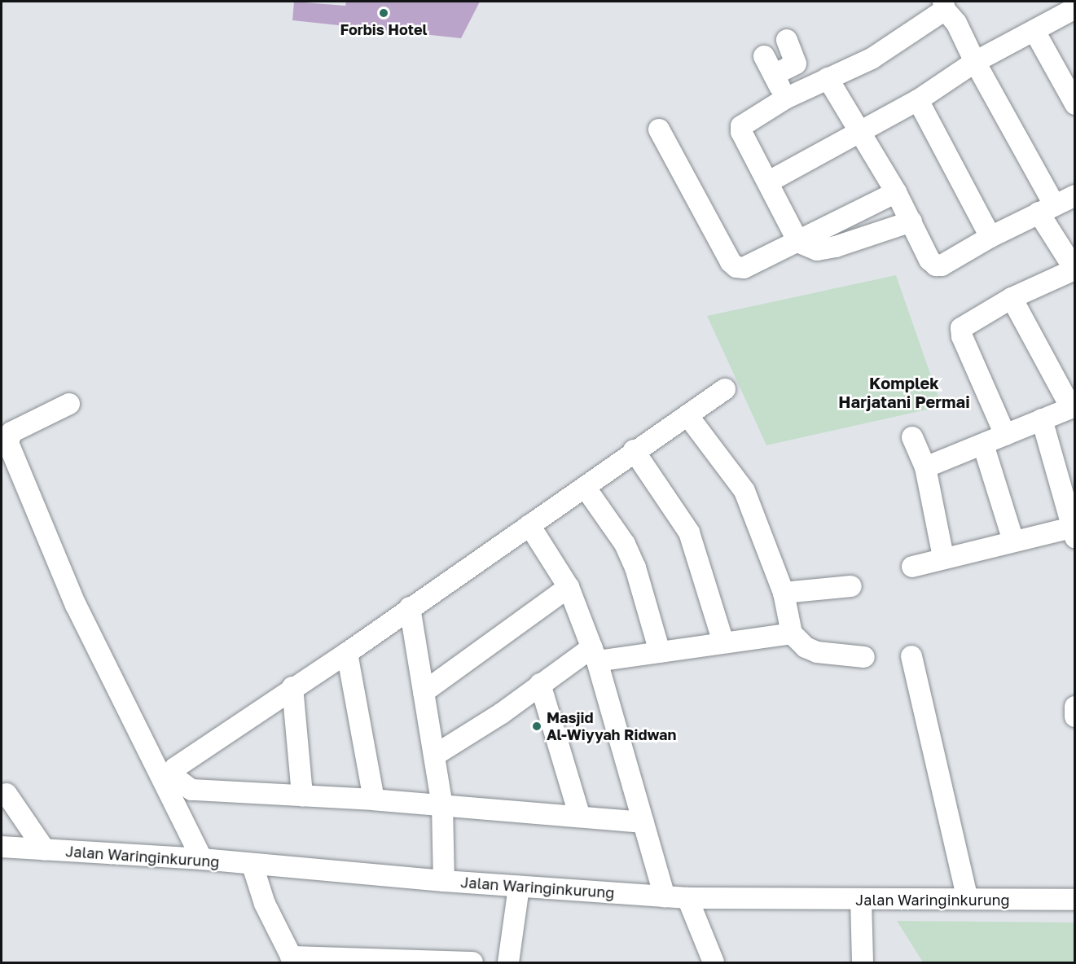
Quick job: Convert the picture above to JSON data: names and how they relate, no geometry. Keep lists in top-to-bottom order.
{
  "streets": {
    "street": ["Jalan Waringinkurung"]
  },
  "districts": ["Komplek Harjatani Permai"],
  "places": ["Forbis Hotel", "Masjid Al-Wiyyah Ridwan"]
}
